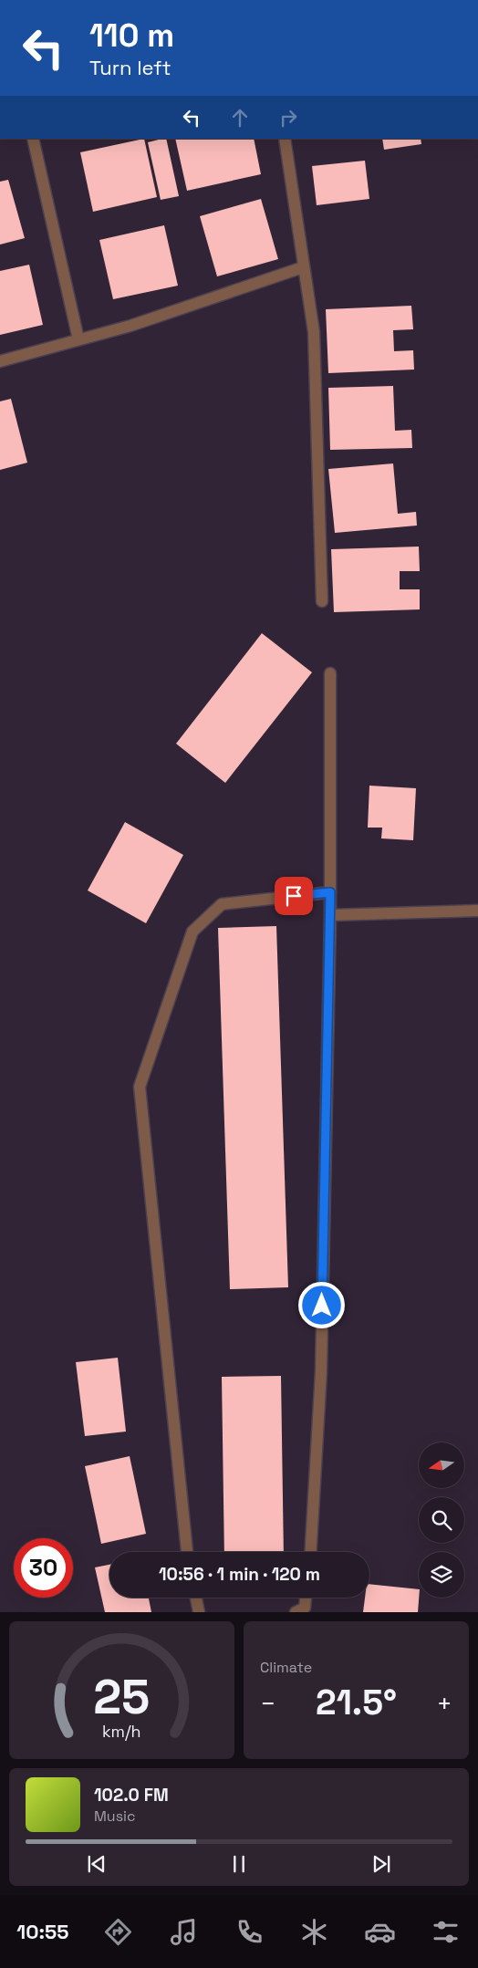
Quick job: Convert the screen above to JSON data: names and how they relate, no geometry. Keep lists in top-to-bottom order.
{
  "north": "left",
  "page": {
    "turn": ["110 m", "Turn left"],
    "limit": "30",
    "trip": "10:56 · 1 min · 120 m",
    "tile": "Climate",
    "heat": ["−", "21.5°", "+"],
    "song": ["102.0 FM", "Music"],
    "tabs": "10:55",
    "gauge": ["25", "km/h"]
  }
}
